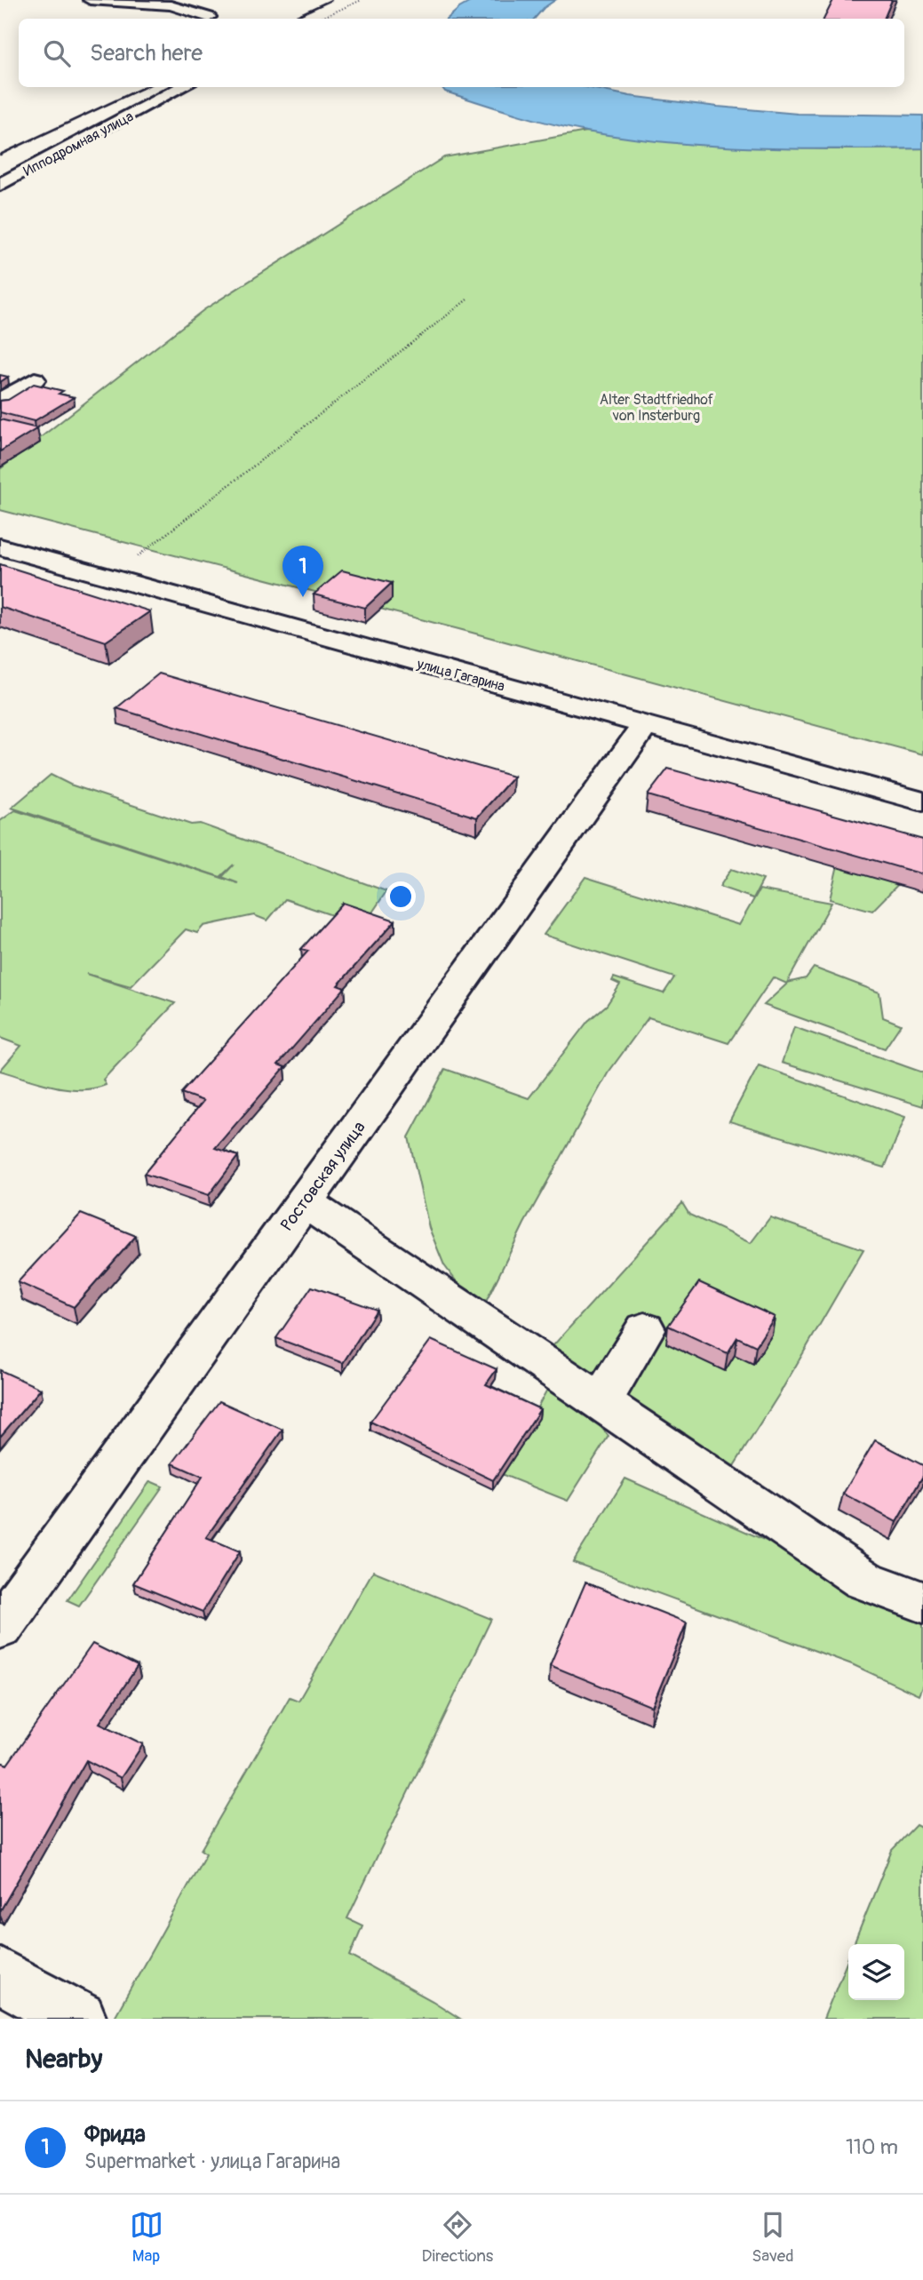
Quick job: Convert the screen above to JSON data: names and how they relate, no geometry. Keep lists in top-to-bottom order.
{
  "streets": {
    "street": ["Ипподромная улица", "улица Гагарина", "Ростовская улица"]
  },
  "crossings": [
    ["улица Гагарина", "Ростовская улица"]
  ],
  "parks": ["Alter Stadtfriedhof von Insterburg"],
  "page": {
    "search": "Search here",
    "pins": "1",
    "heading": "Nearby",
    "list": [
      {
        "mark": "1",
        "name": "Фрида",
        "note": "Supermarket · улица Гагарина",
        "value": "110 m"
      }
    ],
    "nav": ["Map", "Directions", "Saved"]
  }
}
